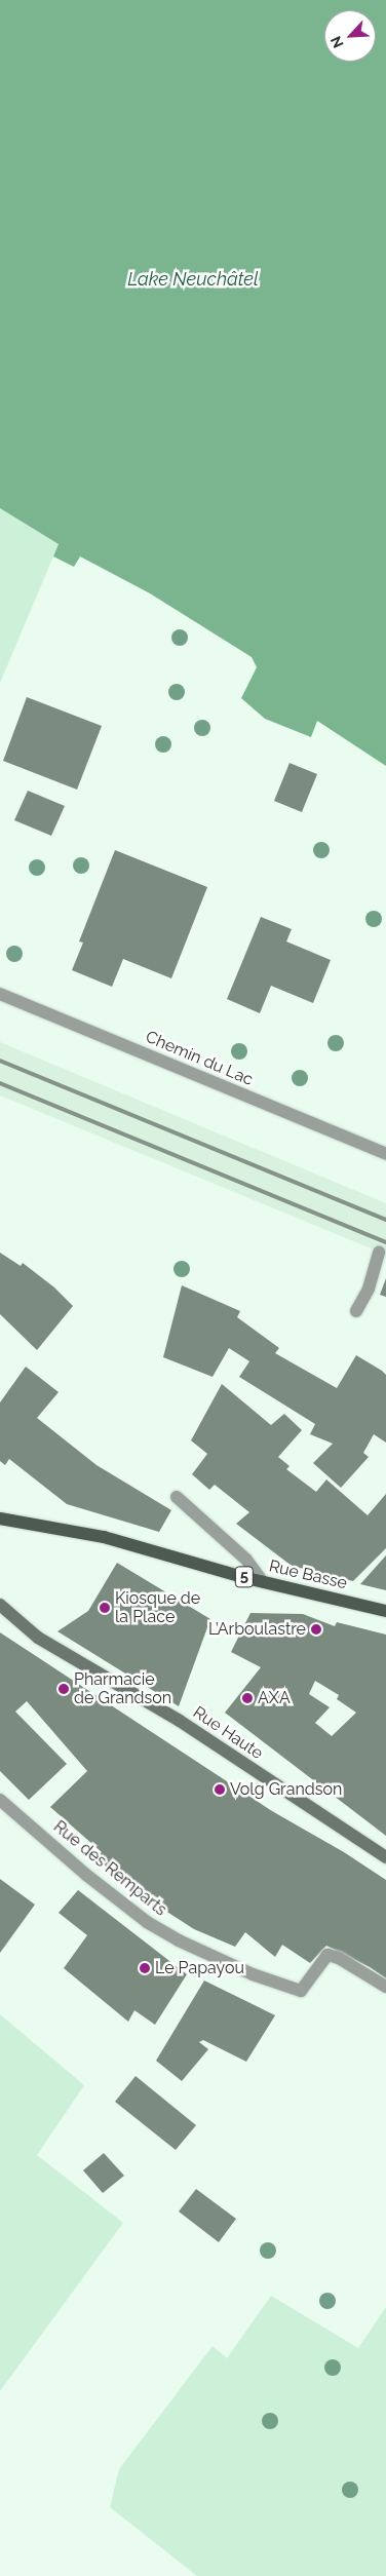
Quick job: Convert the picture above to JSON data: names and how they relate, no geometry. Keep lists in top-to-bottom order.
{
  "streets": {
    "main road": ["Rue Basse", "5"],
    "street": ["Chemin du Lac", "Rue Haute", "Rue des Remparts"]
  },
  "water": ["Lake Neuchâtel"],
  "places": [
    "Kiosque de la Place",
    "L’Arboulastre",
    "Pharmacie de Grandson",
    "AXA",
    "Volg Grandson",
    "Le Papayou"
  ],
  "north": "bottom left"
}
